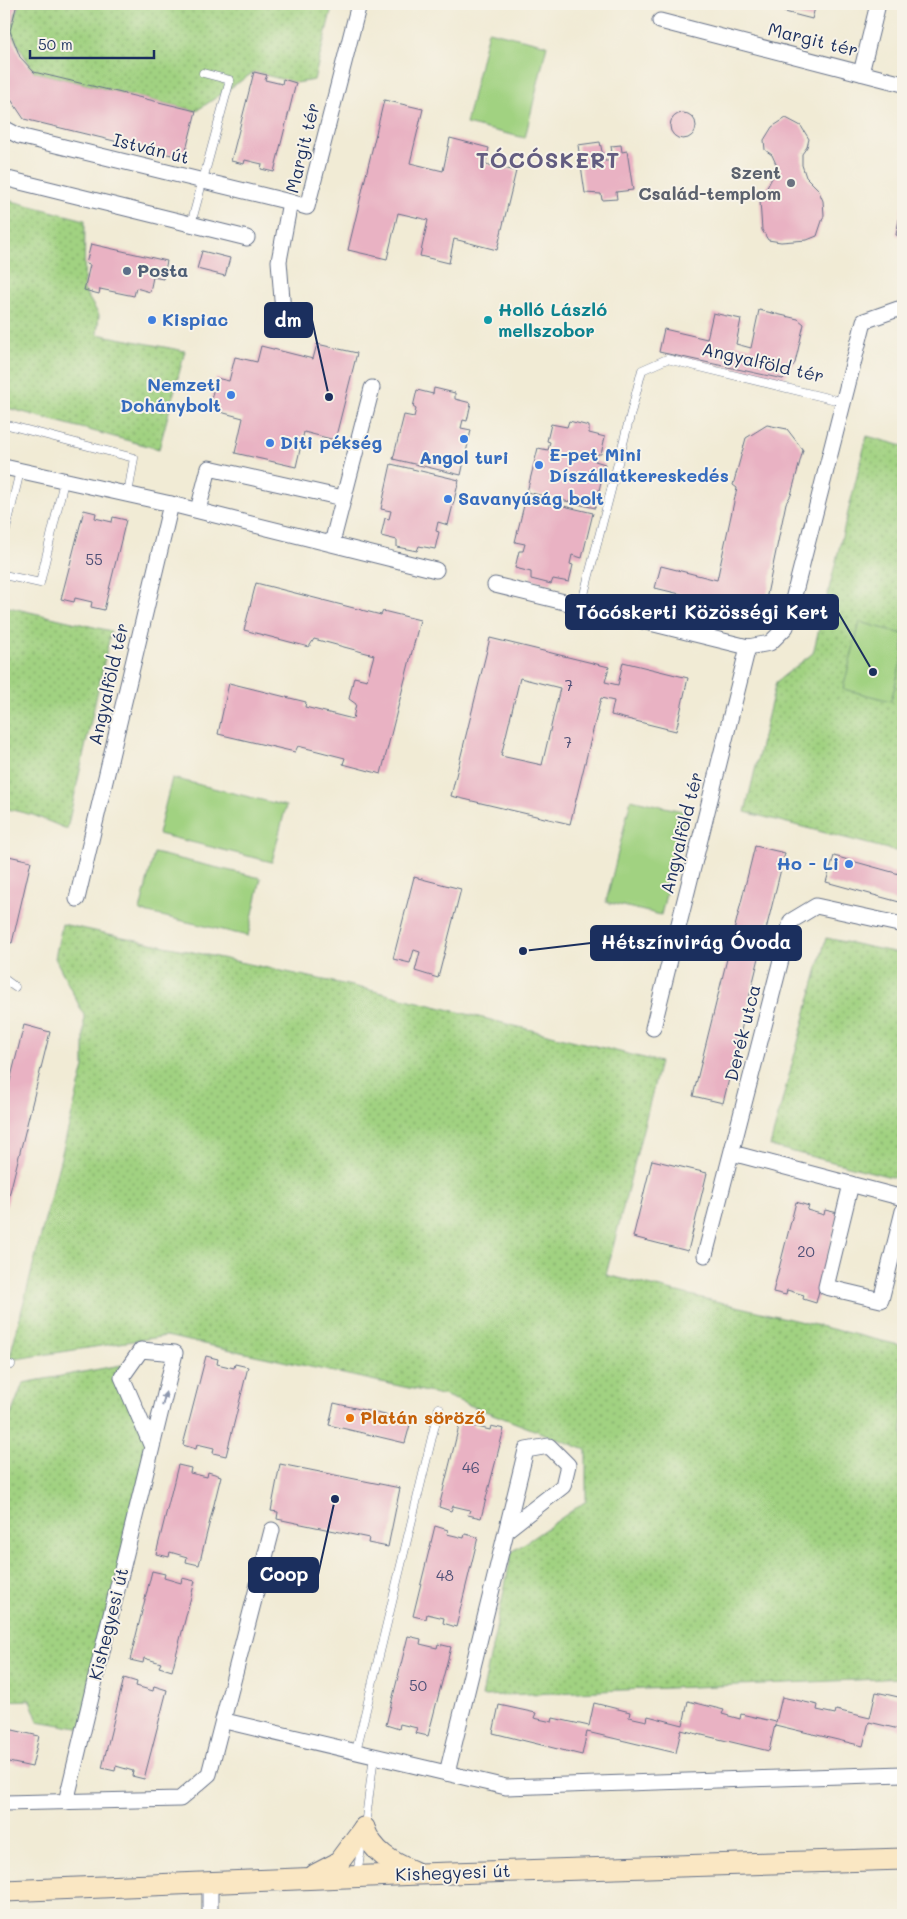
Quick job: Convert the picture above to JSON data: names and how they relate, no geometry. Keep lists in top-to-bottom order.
{
  "streets": {
    "street": [
      "Margit tér",
      "István út",
      "Angyalföld tér",
      "Derék utca",
      "Kishegyesi út"
    ]
  },
  "crossings": [
    ["Margit tér", "István út"]
  ],
  "districts": ["TÓCÓSKERT"],
  "places": [
    "Szent Család-templom",
    "Posta",
    "Kispiac",
    "Holló László mellszobor",
    "Nemzeti Dohánybolt",
    "dm",
    "Angol turi",
    "Diti pékség",
    "E-pet Mini Díszállatkereskedés",
    "Savanyúság bolt",
    "Tócóskerti Közösségi Kert",
    "Ho - Li",
    "Hétszínvirág Óvoda",
    "Platán söröző",
    "Coop"
  ],
  "house_numbers": [
    "55",
    "7",
    "7",
    "20",
    "46",
    "48",
    "50"
  ],
  "scale_bar": "50 m"
}
